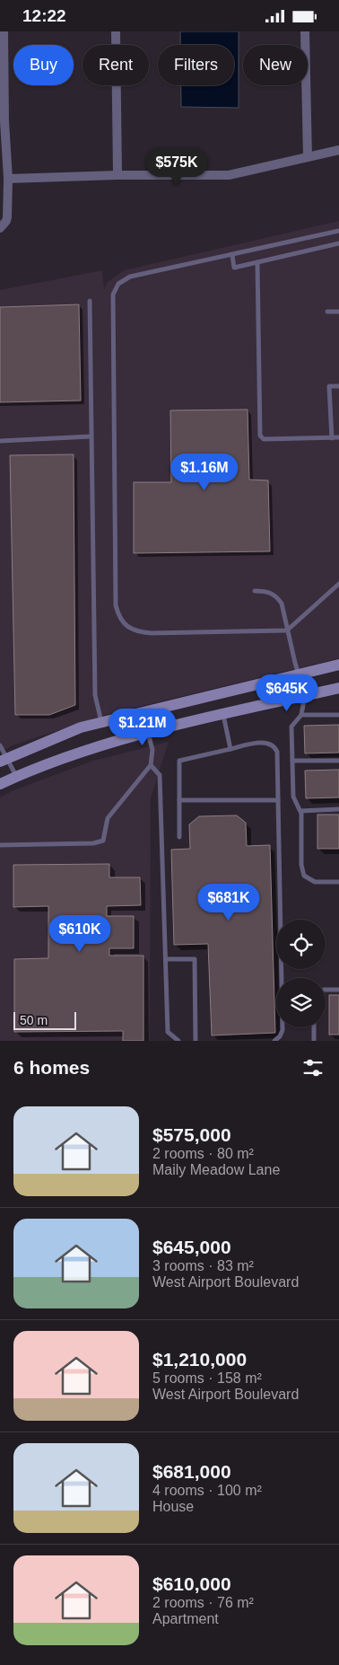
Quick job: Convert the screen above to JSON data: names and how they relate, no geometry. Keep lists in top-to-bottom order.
{
  "scale_bar": "50 m",
  "page": {
    "status": "12:22",
    "chip": [
      "Buy",
      "Rent",
      "Filters",
      "New"
    ],
    "price": [
      "$575K",
      "$1.16M",
      "$645K",
      "$1.21M",
      "$681K",
      "$610K"
    ],
    "scale": "50 m",
    "heading": "6 homes",
    "list": [
      {
        "name": "$575,000",
        "note": "2 rooms · 80 m² · Maily Meadow Lane"
      },
      {
        "name": "$645,000",
        "note": "3 rooms · 83 m² · West Airport Boulevard"
      },
      {
        "name": "$1,210,000",
        "note": "5 rooms · 158 m² · West Airport Boulevard"
      },
      {
        "name": "$681,000",
        "note": "4 rooms · 100 m² · House"
      },
      {
        "name": "$610,000",
        "note": "2 rooms · 76 m² · Apartment"
      }
    ]
  }
}
